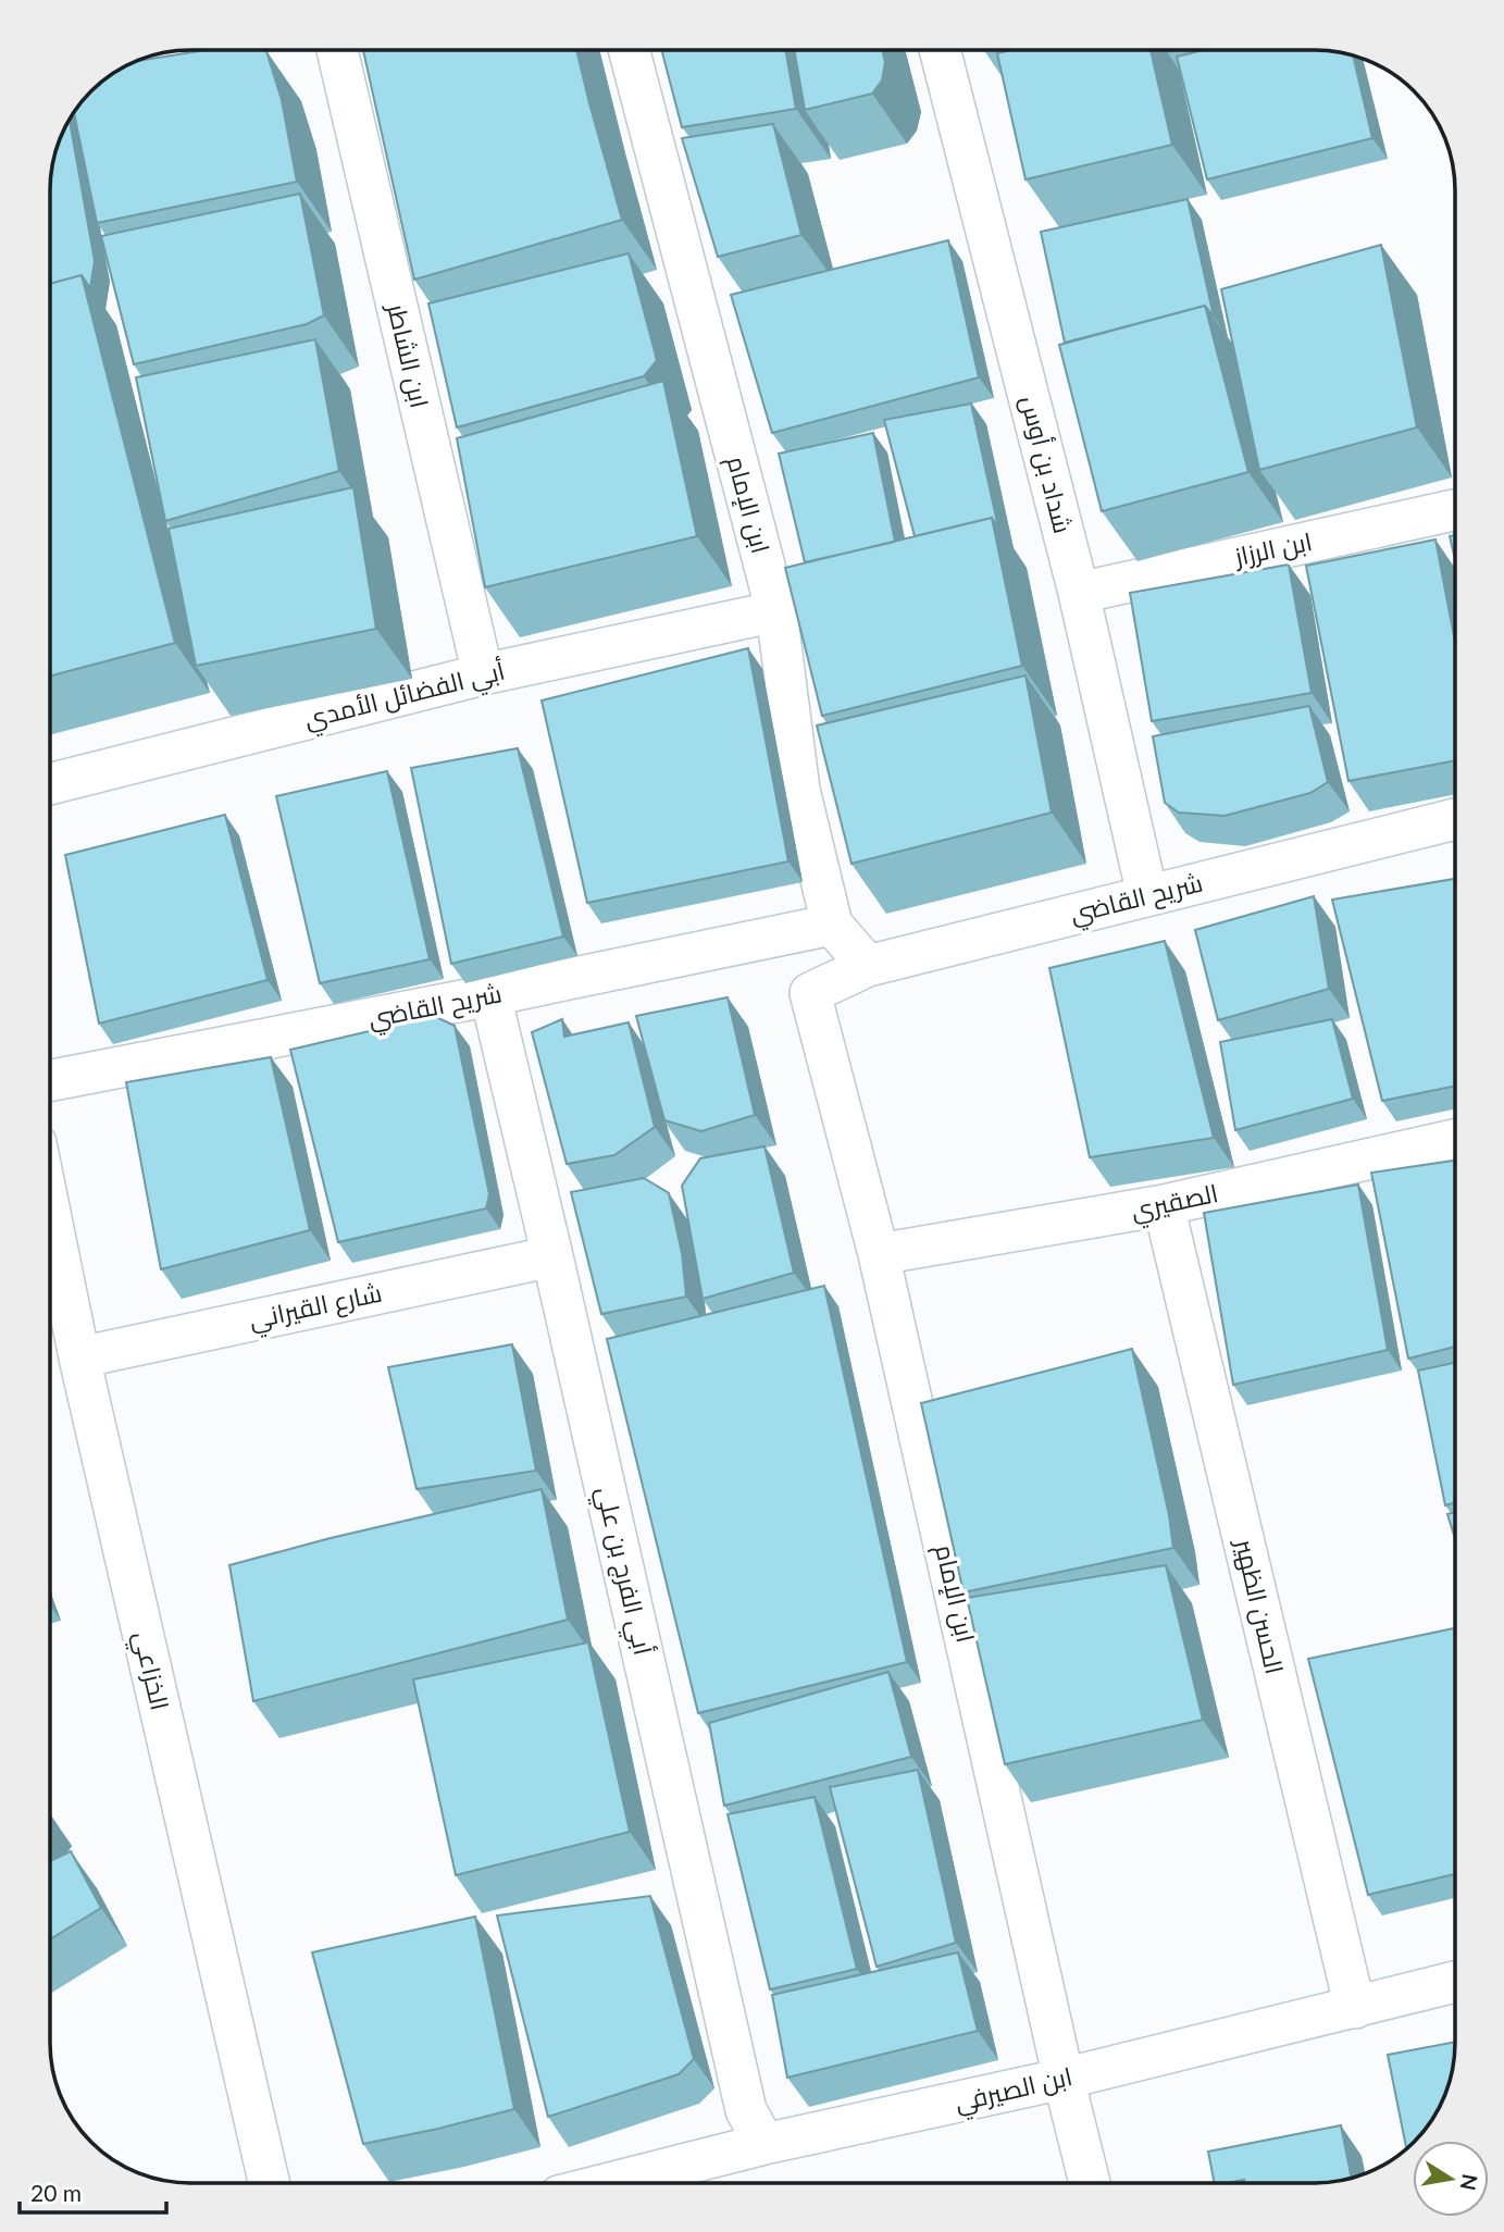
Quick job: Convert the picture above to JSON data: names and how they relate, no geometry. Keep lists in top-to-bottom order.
{
  "streets": {
    "street": [
      "ابن الشاطر",
      "شداد بن أوس",
      "ابن الإمام",
      "ابن الرزاز",
      "أبي الفضائل الأمدي",
      "شريح القاضي",
      "الصقيري",
      "شارع القيراني",
      "أبي الفرج بن علي",
      "الحسن الظهير",
      "الخزاعي",
      "ابن الصيرفي"
    ]
  },
  "crossings": [
    ["ابن الشاطر", "أبي الفضائل الأمدي"],
    ["شداد بن أوس", "ابن الرزاز"],
    ["شداد بن أوس", "شريح القاضي"],
    ["ابن الإمام", "أبي الفضائل الأمدي"],
    ["ابن الإمام", "شريح القاضي"],
    ["ابن الإمام", "الصقيري"],
    ["ابن الإمام", "ابن الصيرفي"],
    ["شريح القاضي", "أبي الفرج بن علي"],
    ["الصقيري", "الحسن الظهير"],
    ["شارع القيراني", "أبي الفرج بن علي"],
    ["شارع القيراني", "الخزاعي"],
    ["أبي الفرج بن علي", "ابن الصيرفي"],
    ["الحسن الظهير", "ابن الصيرفي"]
  ],
  "scale_bar": "20 m",
  "north": "right"
}
